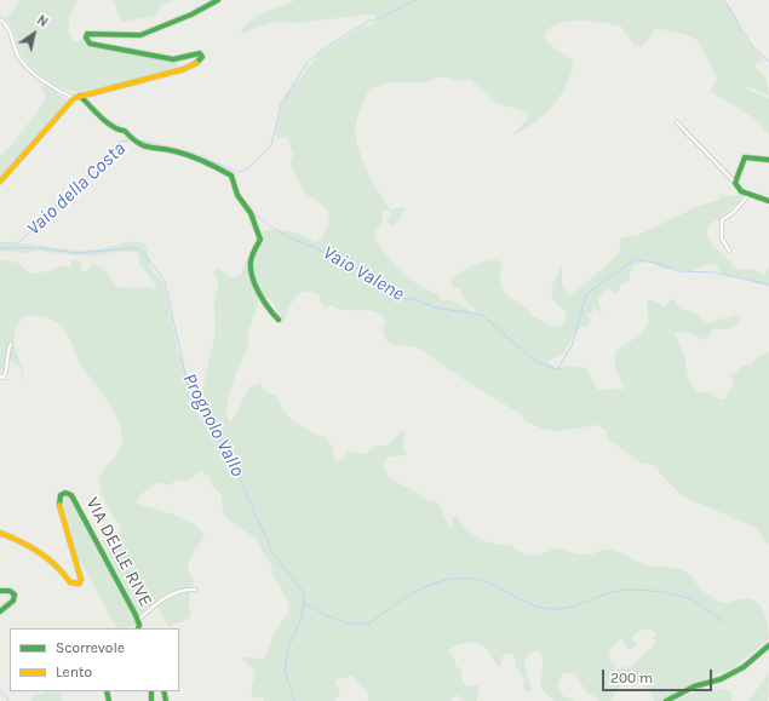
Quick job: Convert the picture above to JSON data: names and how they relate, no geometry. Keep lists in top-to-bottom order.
{
  "streets": {
    "street": ["VIA DELLE RIVE"]
  },
  "water": ["Vaio della Costa", "Vaio Valene", "Prognolo Vallo"],
  "legend": ["Scorrevole", "Lento"],
  "scale_bar": "200 m",
  "north": "top right"
}
